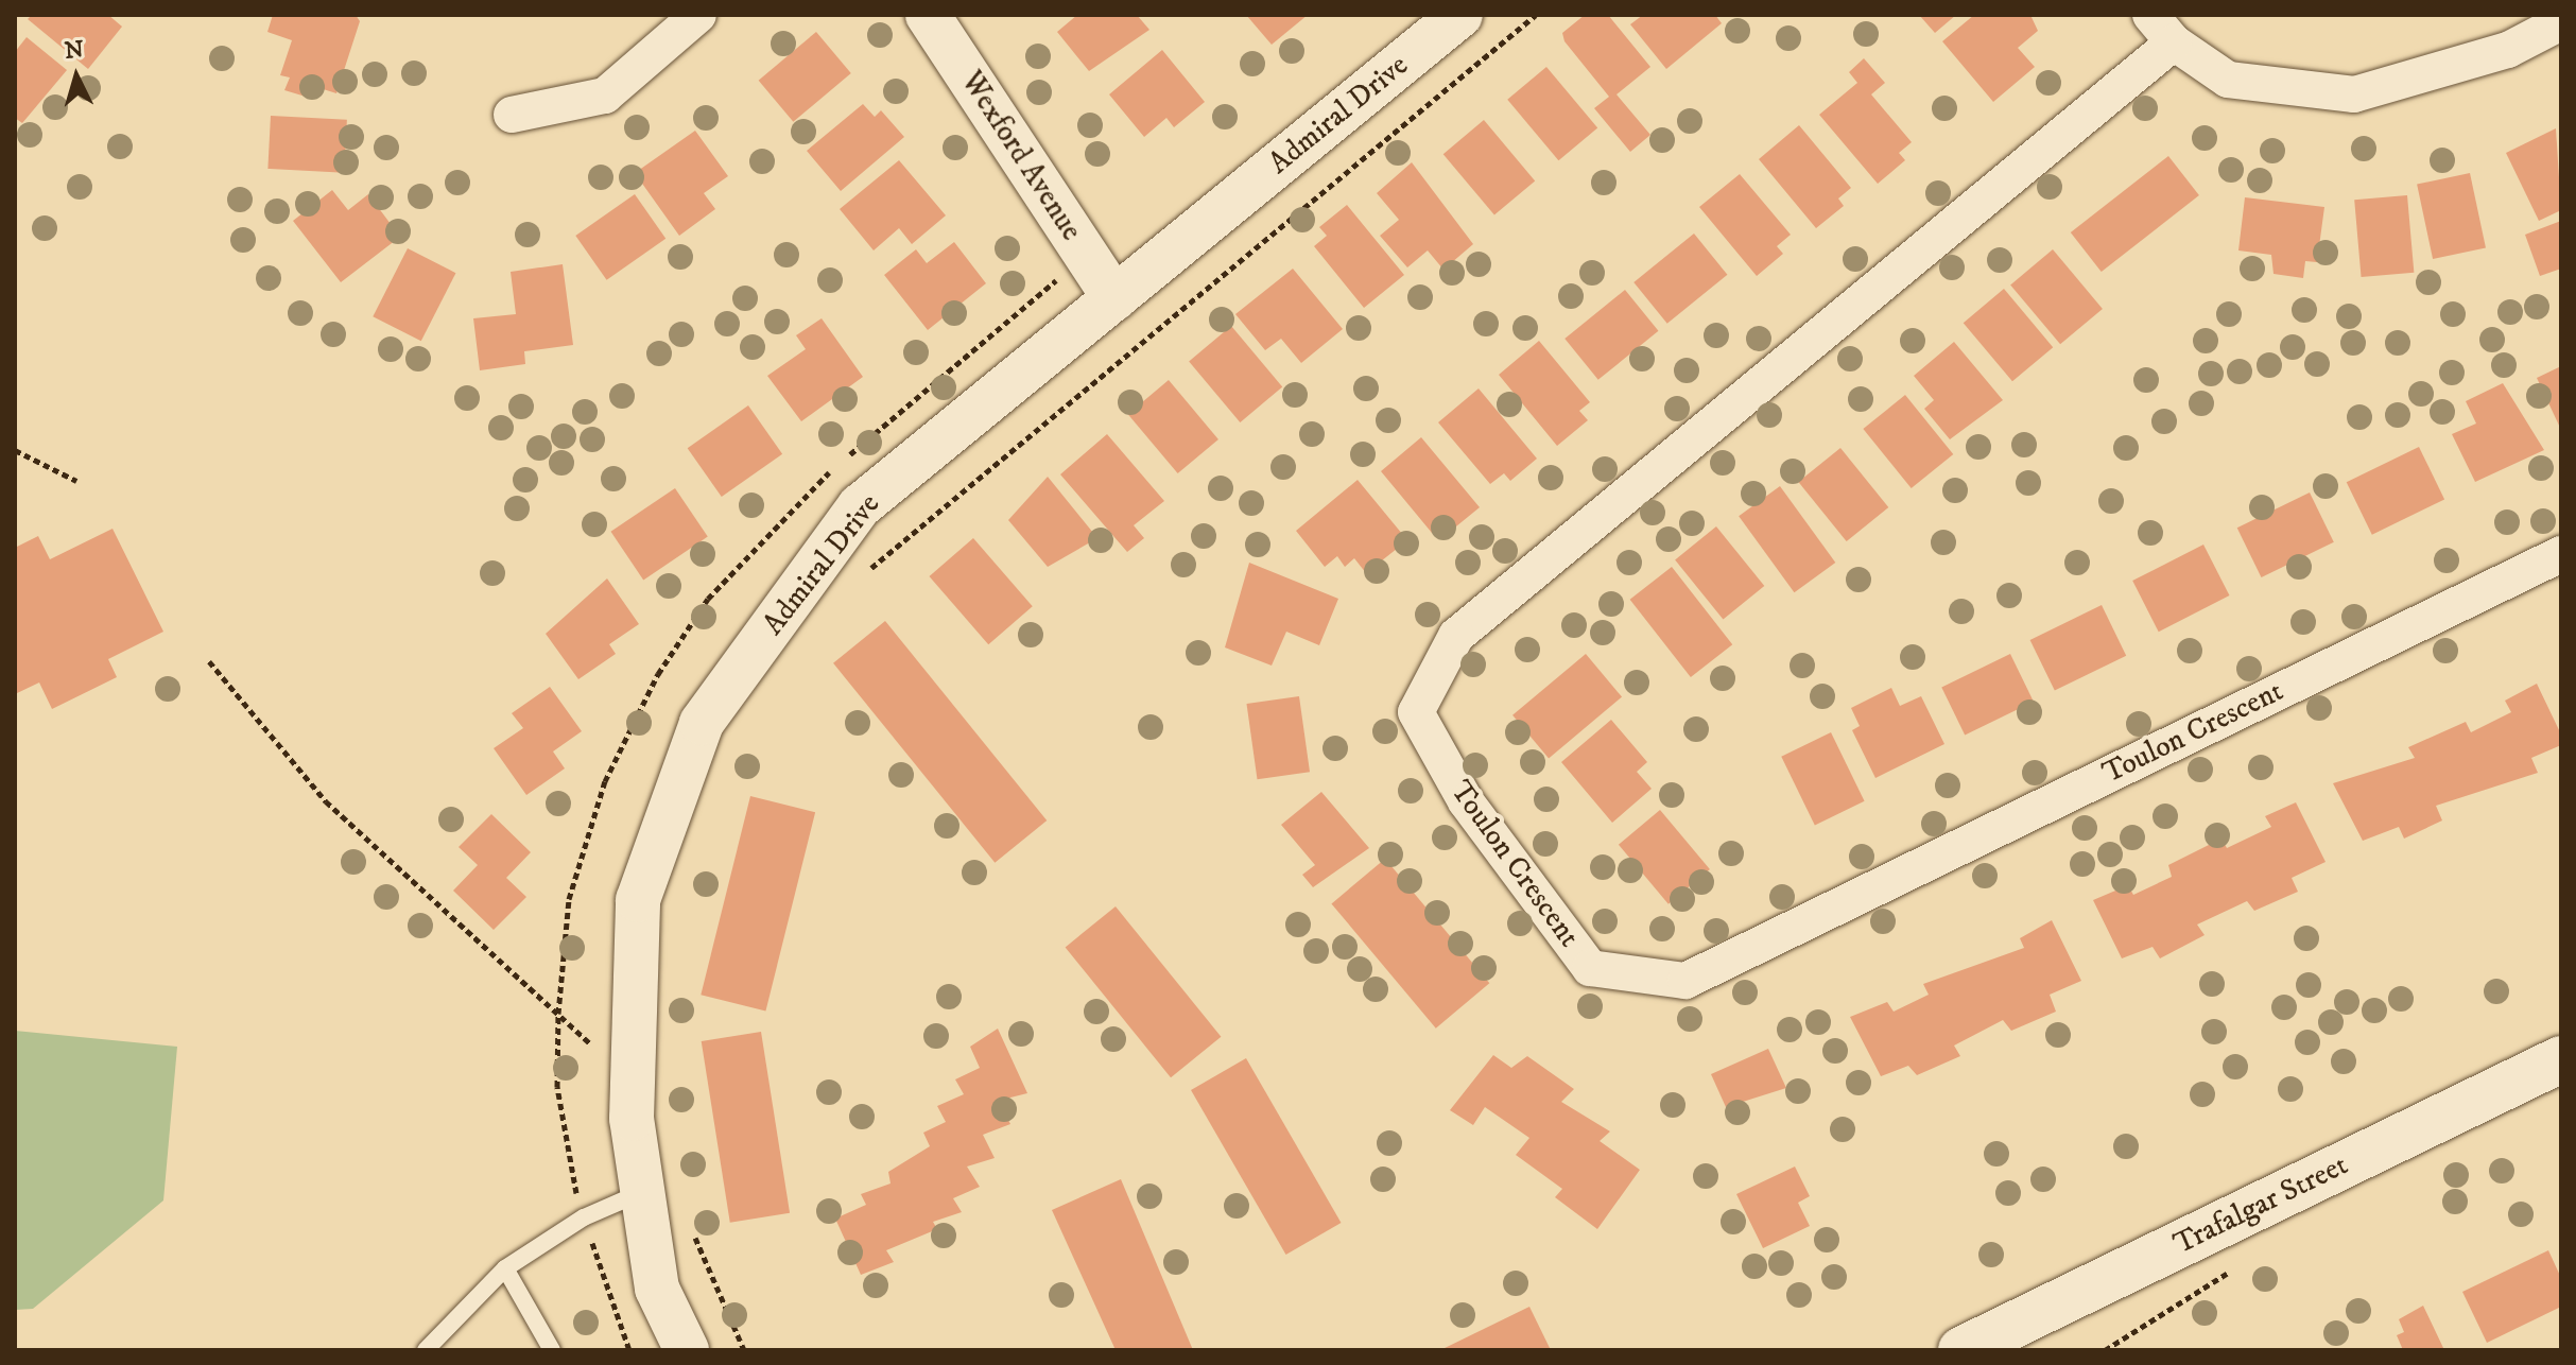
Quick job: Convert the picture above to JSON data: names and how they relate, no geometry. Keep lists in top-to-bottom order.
{
  "streets": {
    "main road": ["Trafalgar Street"],
    "street": ["Admiral Drive", "Wexford Avenue", "Toulon Crescent"]
  },
  "crossings": [
    ["Admiral Drive", "Wexford Avenue"]
  ],
  "north": "top"
}
